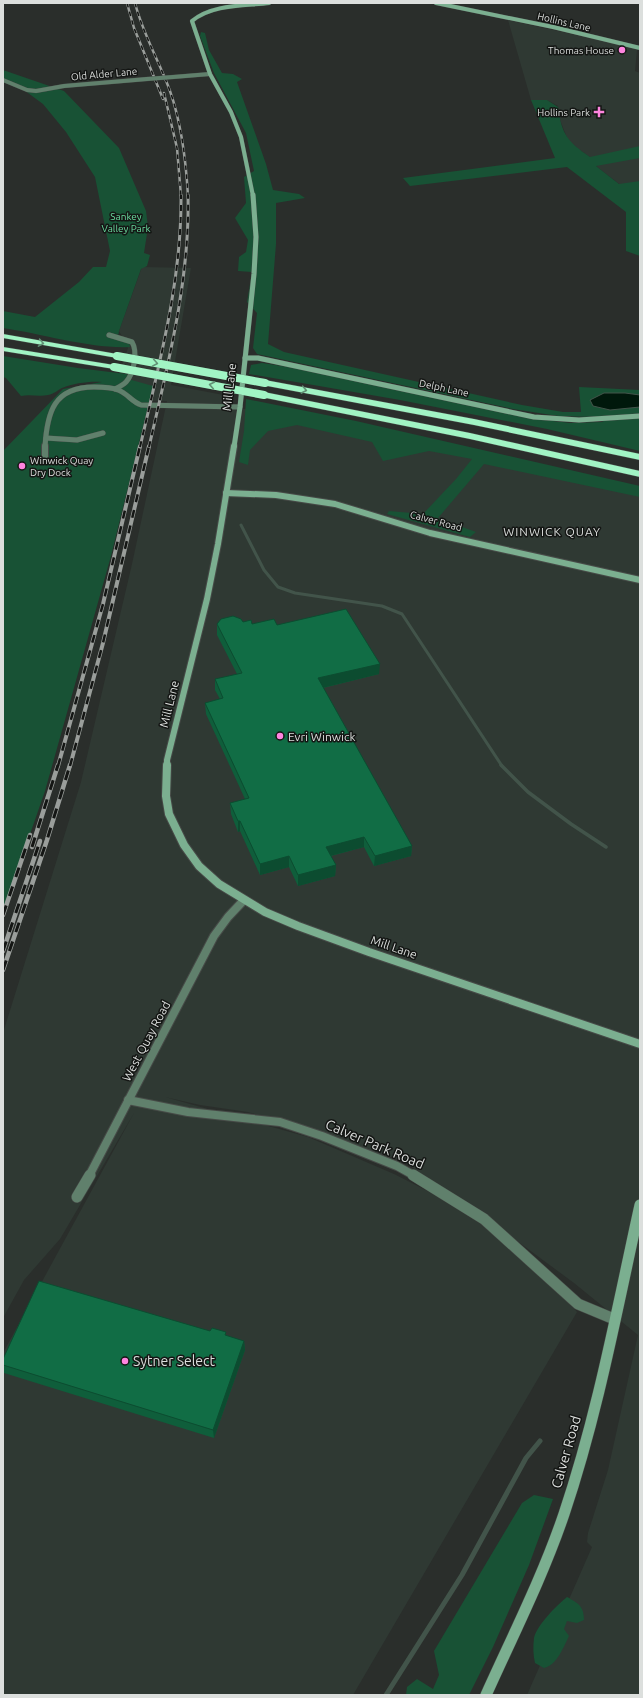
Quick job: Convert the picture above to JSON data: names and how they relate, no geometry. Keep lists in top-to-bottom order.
{
  "streets": {
    "street": [
      "Hollins Lane",
      "Old Alder Lane",
      "Mill Lane",
      "Delph Lane",
      "Calver Road",
      "West Quay Road",
      "Calver Park Road"
    ]
  },
  "crossings": [
    ["Old Alder Lane", "Mill Lane"],
    ["Mill Lane", "Delph Lane"],
    ["Mill Lane", "Calver Road"],
    ["Mill Lane", "West Quay Road"],
    ["Calver Road", "Calver Park Road"],
    ["West Quay Road", "Calver Park Road"]
  ],
  "districts": ["WINWICK QUAY"],
  "parks": ["Sankey Valley Park"],
  "places": {
    "other": [
      "Thomas House",
      "Winwick Quay Dry Dock",
      "Evri Winwick",
      "Sytner Select"
    ],
    "health": ["Hollins Park"]
  }
}
